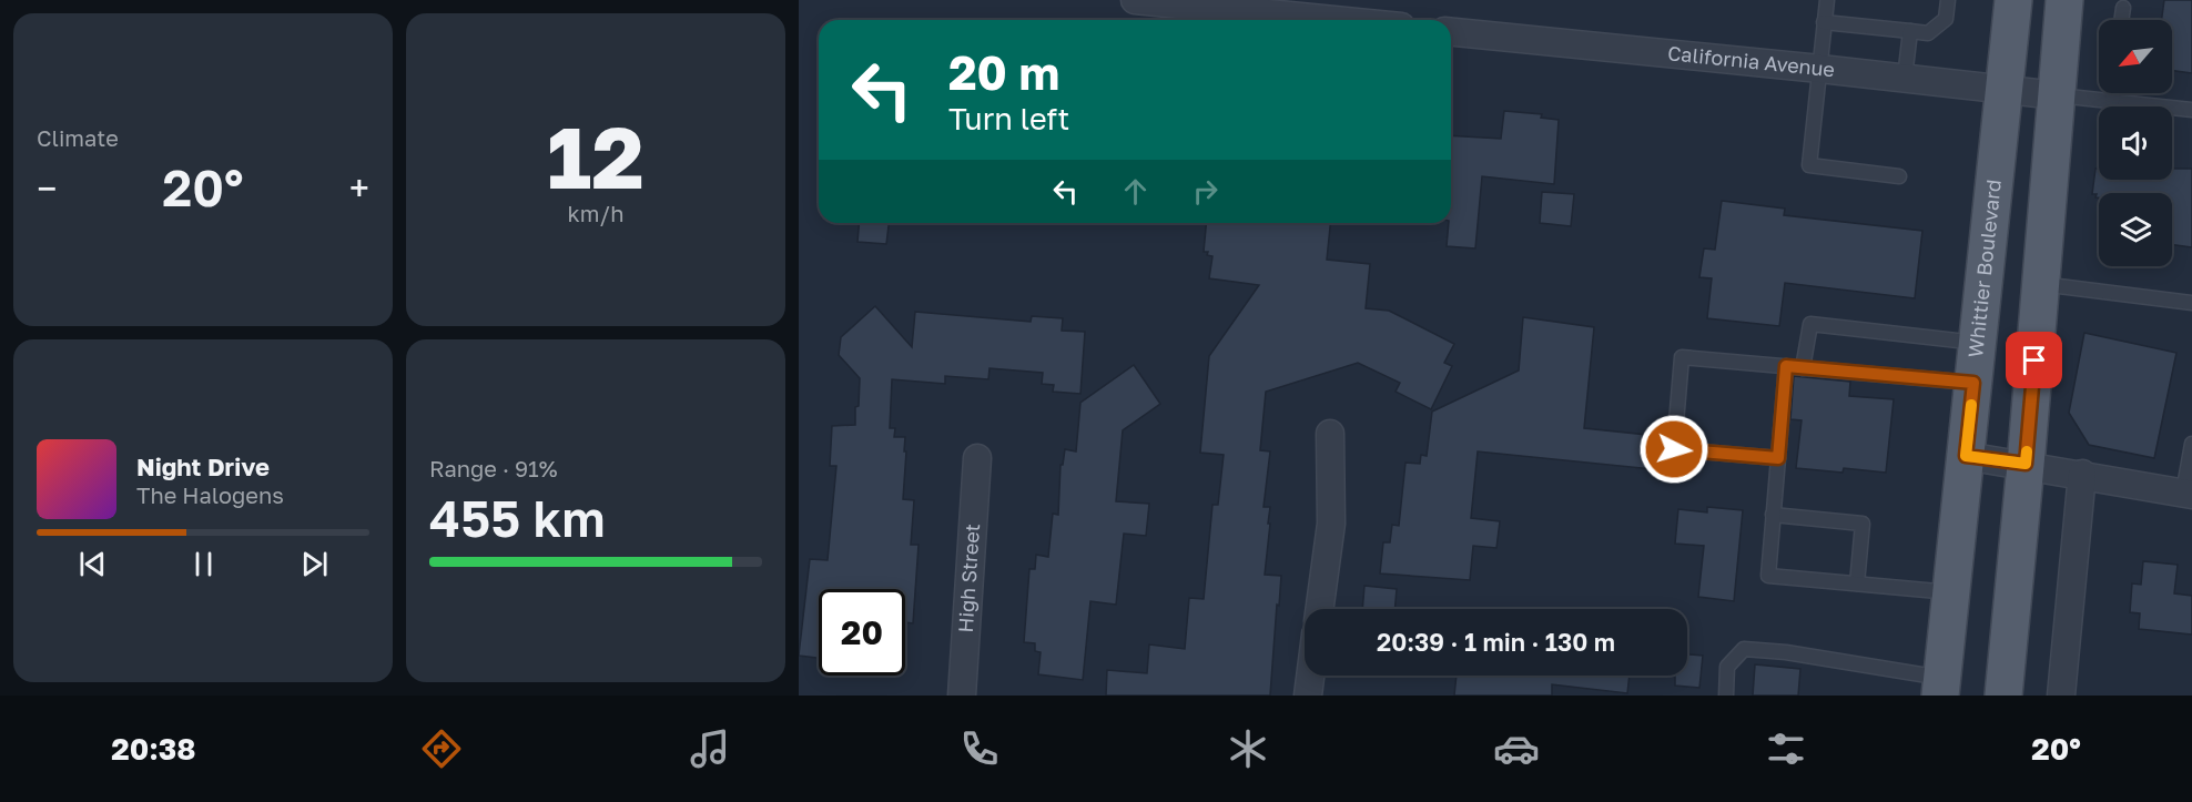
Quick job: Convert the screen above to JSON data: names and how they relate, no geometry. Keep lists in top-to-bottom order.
{
  "streets": {
    "main road": ["Whittier Boulevard"],
    "street": ["California Avenue", "High Street"]
  },
  "crossings": [
    ["California Avenue", "Whittier Boulevard"]
  ],
  "north": "bottom left",
  "page": {
    "tile": [
      "Climate",
      ["12", "km/h"],
      ["Range · 91%", "455 km"]
    ],
    "turn": ["20 m", "Turn left"],
    "heat": ["−", "20°", "+"],
    "song": ["Night Drive", "The Halogens"],
    "limit": "20",
    "trip": "20:39 · 1 min · 130 m",
    "tabs": ["20:38", "20°"]
  }
}
